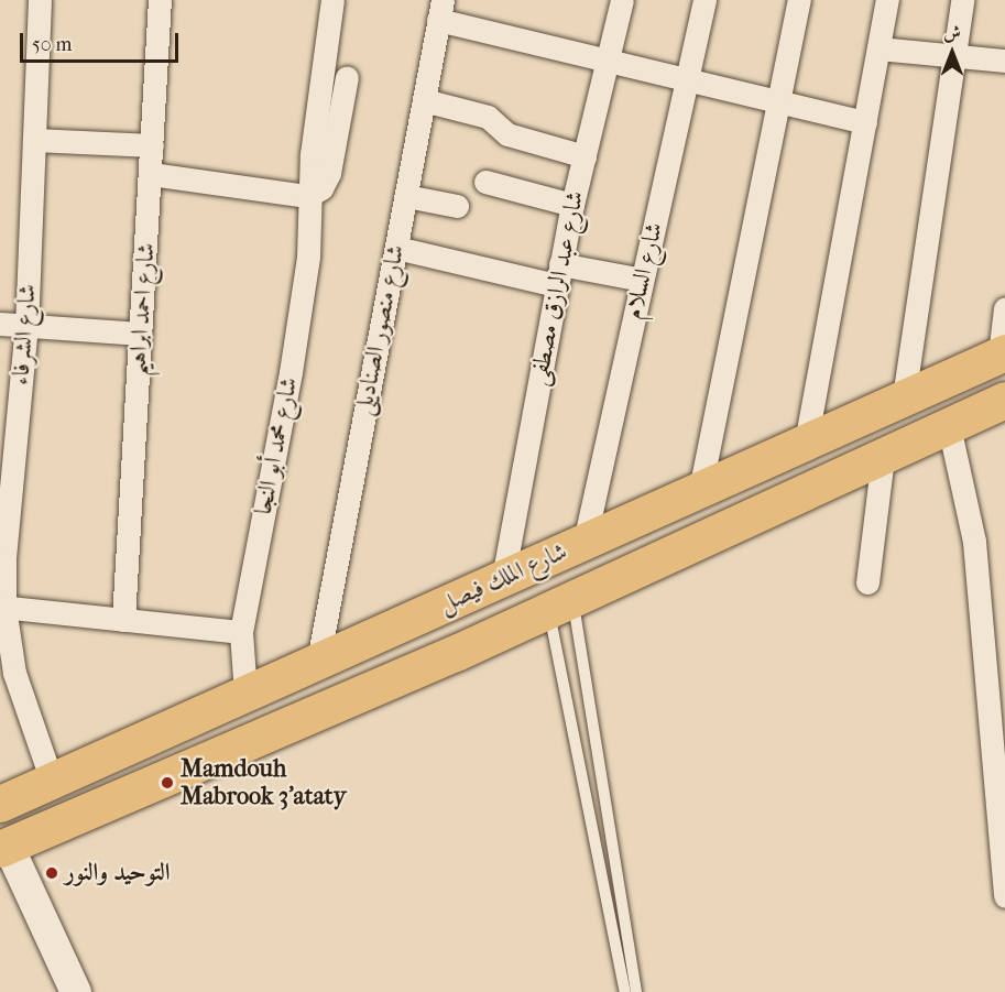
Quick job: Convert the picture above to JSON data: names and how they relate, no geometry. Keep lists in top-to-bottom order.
{
  "streets": {
    "main road": ["شارع الملك فيصل"],
    "street": [
      "شارع السلام",
      "شارع عبد الرازق مصطفى",
      "شارع احمد ابراهيم",
      "شارع منصور الصناديلى",
      "شارع الشرفاء",
      "شارع محمد أبو النجا"
    ]
  },
  "crossings": [
    ["شارع السلام", "شارع الملك فيصل"],
    ["شارع عبد الرازق مصطفى", "شارع الملك فيصل"],
    ["شارع منصور الصناديلى", "شارع الملك فيصل"],
    ["شارع الشرفاء", "شارع الملك فيصل"],
    ["شارع محمد أبو النجا", "شارع الملك فيصل"]
  ],
  "places": ["Mamdouh Mabrook 3'ataty", "التوحيد والنور"],
  "scale_bar": "50 m",
  "north": "top"
}
